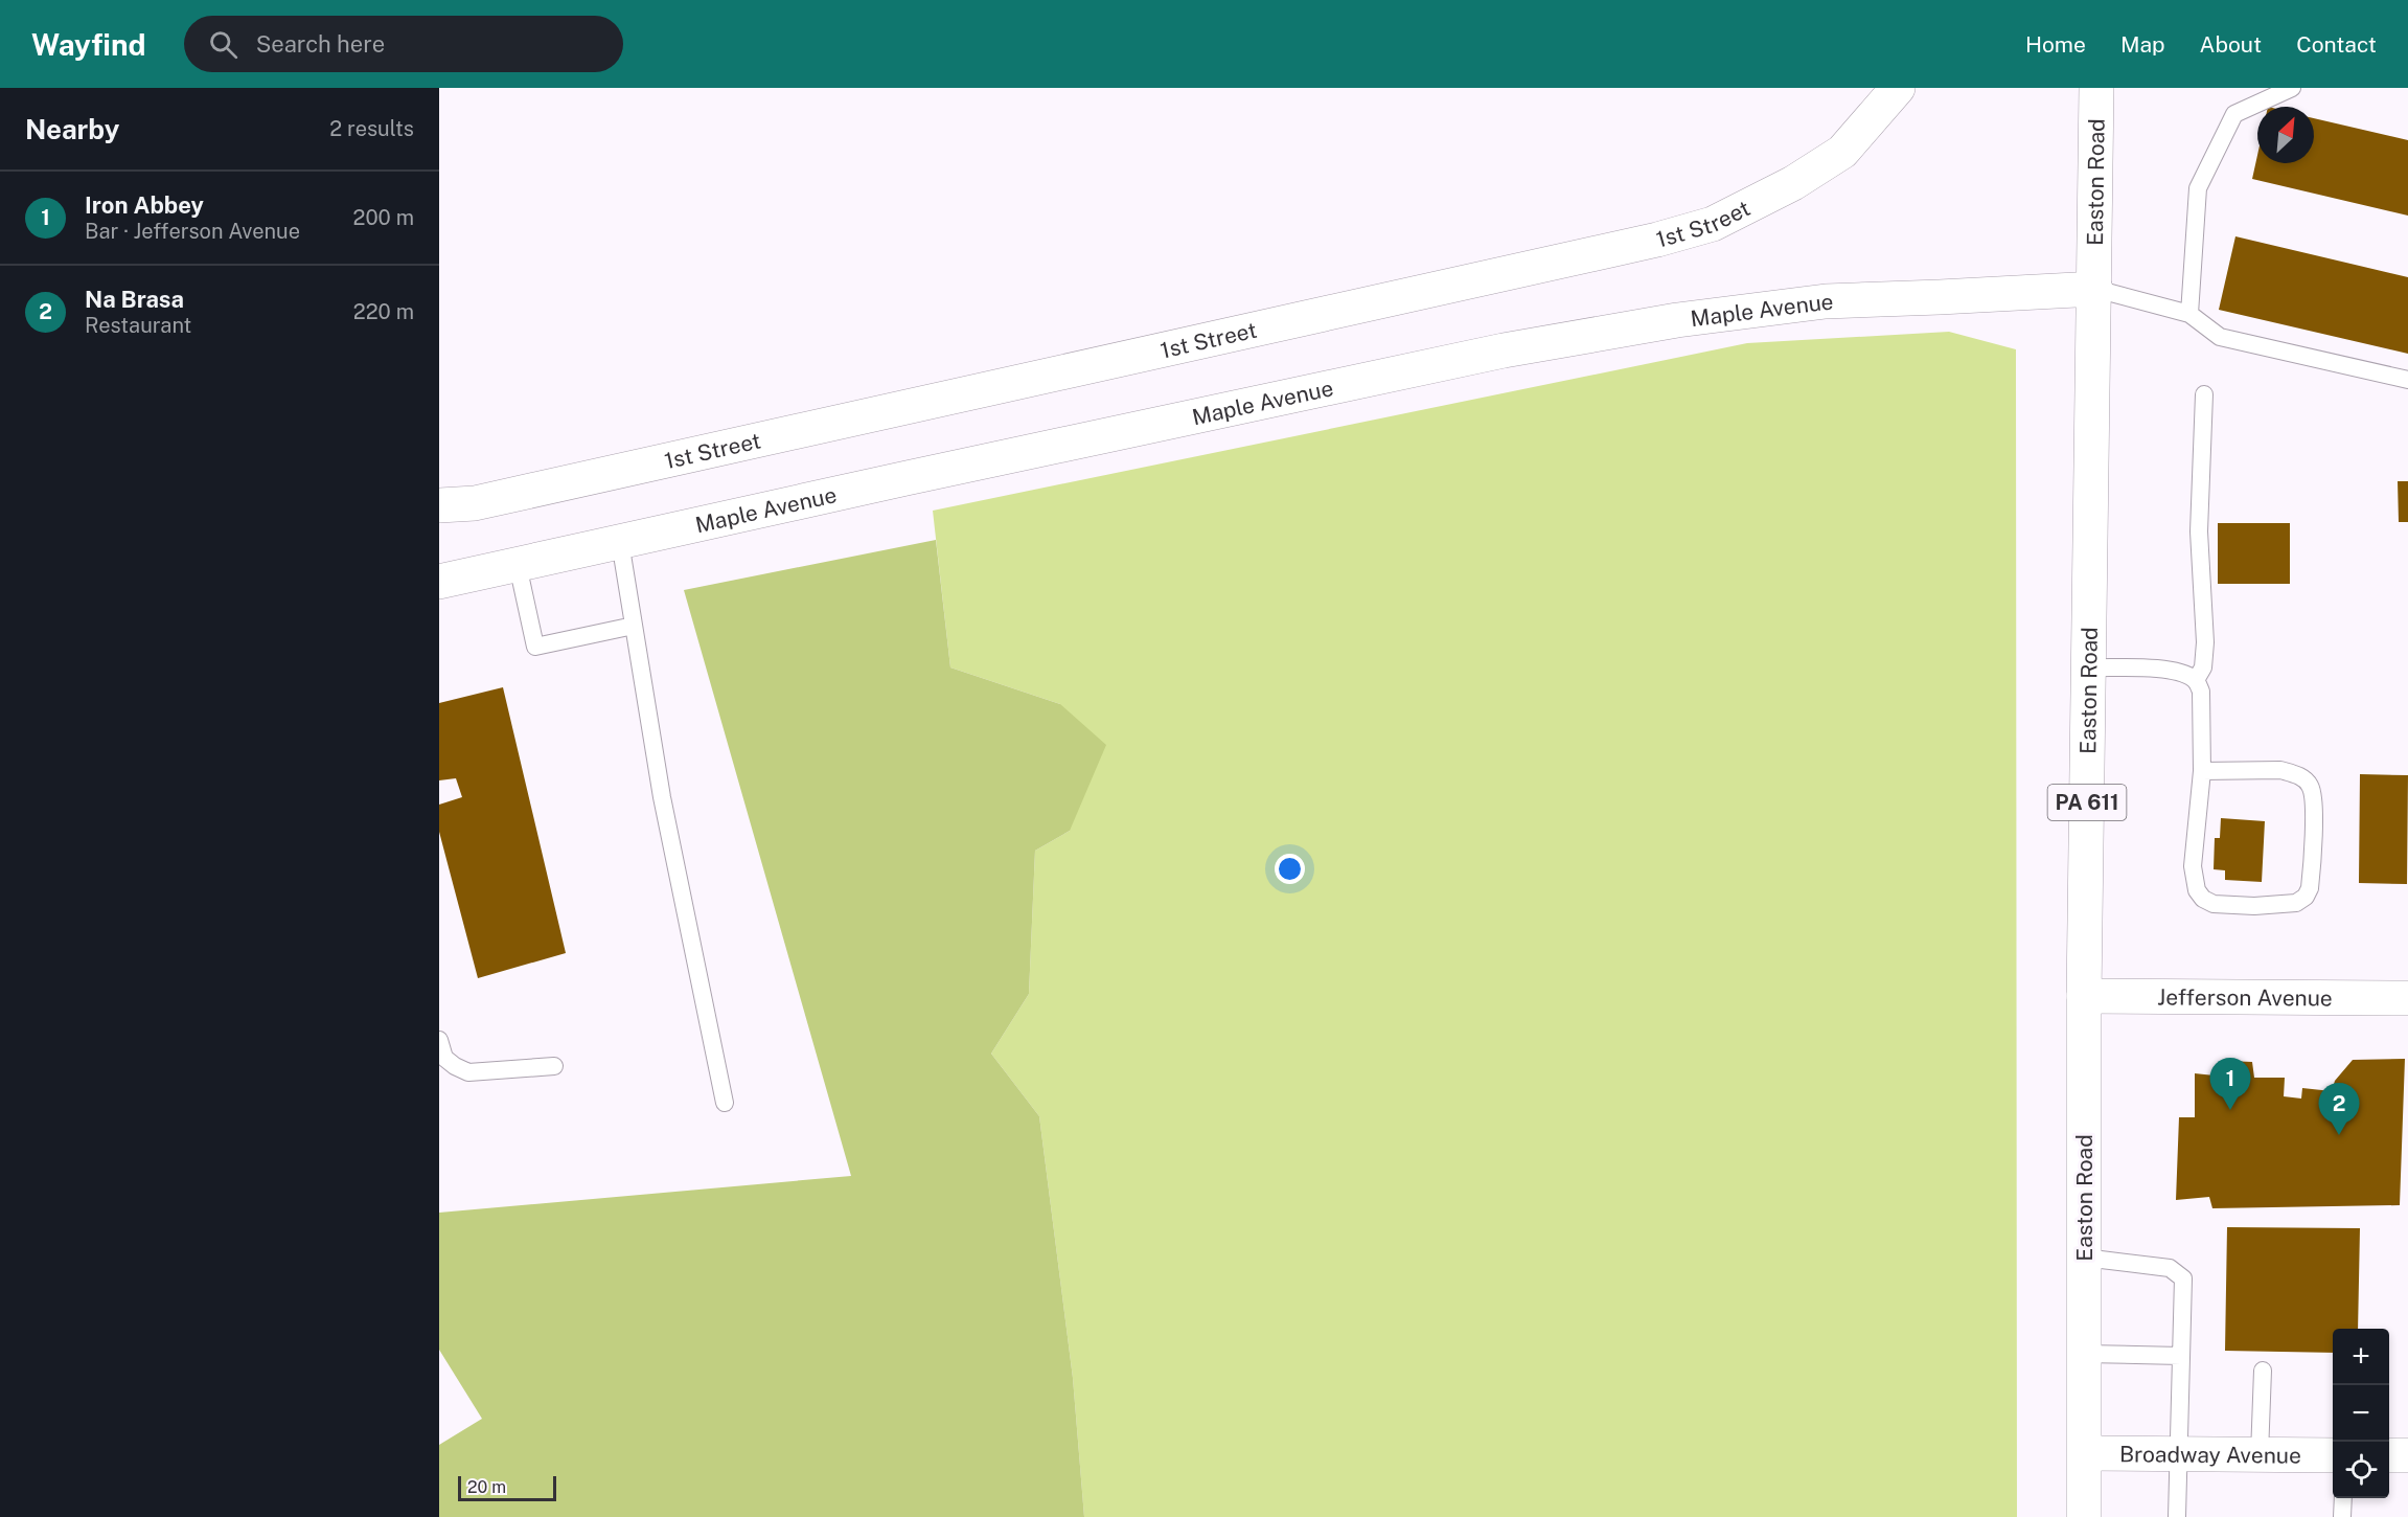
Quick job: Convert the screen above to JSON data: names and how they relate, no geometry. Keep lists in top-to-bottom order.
{
  "streets": {
    "main road": [
      "Easton Road",
      "1st Street",
      "Maple Avenue",
      "PA 611",
      "Jefferson Avenue",
      "Broadway Avenue"
    ]
  },
  "crossings": [
    ["Easton Road", "Maple Avenue"],
    ["Easton Road", "Jefferson Avenue"],
    ["Easton Road", "Broadway Avenue"]
  ],
  "scale_bar": "20 m",
  "north": "top right",
  "page": {
    "header": "Wayfind",
    "search": "Search here",
    "nav": [
      "Home",
      "Map",
      "About",
      "Contact"
    ],
    "heading": ["Nearby", "2 results"],
    "list": [
      {
        "mark": "1",
        "name": "Iron Abbey",
        "note": "Bar · Jefferson Avenue",
        "value": "200 m"
      },
      {
        "mark": "2",
        "name": "Na Brasa",
        "note": "Restaurant",
        "value": "220 m"
      }
    ],
    "pins": ["1", "2"],
    "map_buttons": ["+", "−"],
    "scale": "20 m"
  }
}
